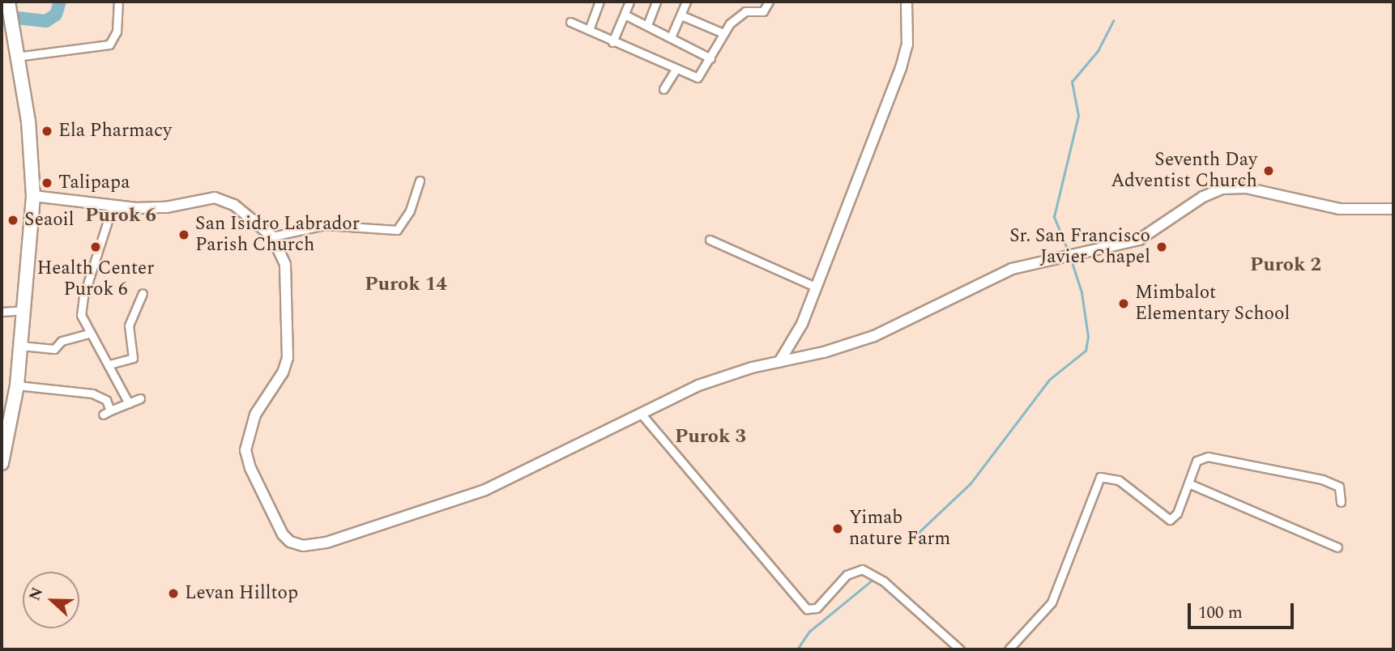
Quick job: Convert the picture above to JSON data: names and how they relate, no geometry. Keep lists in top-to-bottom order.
{
  "districts": [
    "Purok 6",
    "Purok 2",
    "Purok 14",
    "Purok 3"
  ],
  "places": [
    "Ela Pharmacy",
    "Seventh Day Adventist Church",
    "Talipapa",
    "Seaoil",
    "San Isidro Labrador Parish Church",
    "Health Center Purok 6",
    "Sr. San Francisco Javier Chapel",
    "Mimbalot Elementary School",
    "Yimab nature Farm",
    "Levan Hilltop"
  ],
  "scale_bar": "100 m",
  "north": "left"
}
